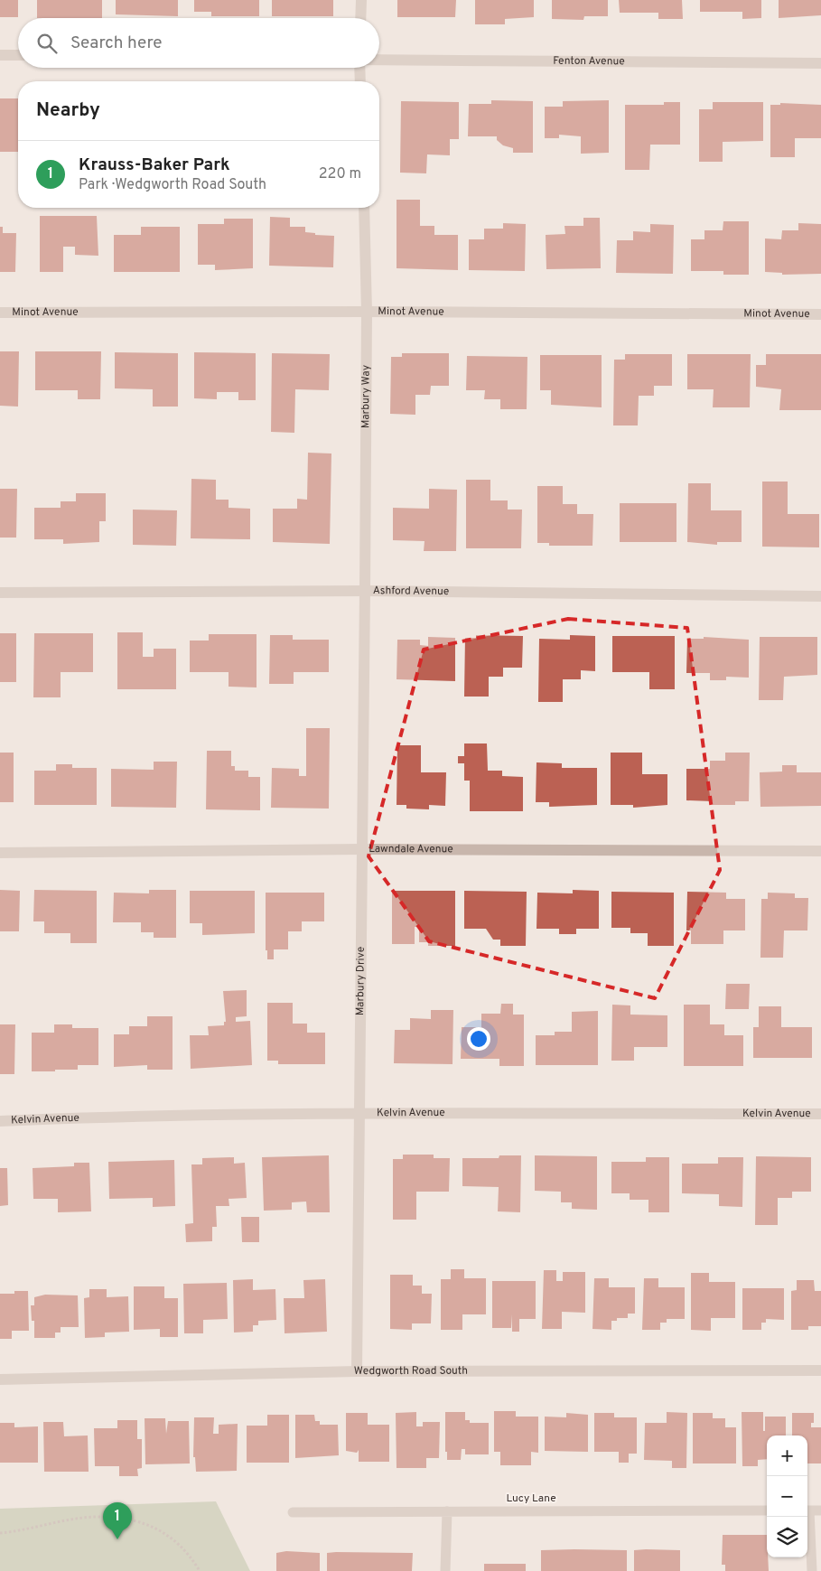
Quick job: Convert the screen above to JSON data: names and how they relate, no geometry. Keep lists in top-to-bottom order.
{
  "streets": {
    "street": [
      "Fenton Avenue",
      "Minot Avenue",
      "Marbury Way",
      "Ashford Avenue",
      "Lawndale Avenue",
      "Marbury Drive",
      "Kelvin Avenue",
      "Wedgworth Road South"
    ],
    "lane": ["Lucy Lane"]
  },
  "crossings": [
    ["Minot Avenue", "Marbury Way"],
    ["Marbury Way", "Ashford Avenue"],
    ["Marbury Way", "Marbury Drive"],
    ["Ashford Avenue", "Marbury Drive"],
    ["Lawndale Avenue", "Marbury Drive"],
    ["Marbury Drive", "Kelvin Avenue"],
    ["Marbury Drive", "Wedgworth Road South"]
  ],
  "page": {
    "search": "Search here",
    "heading": "Nearby",
    "list": [
      {
        "mark": "1",
        "name": "Krauss-Baker Park",
        "note": "Park · Wedgworth Road South",
        "value": "220 m"
      }
    ],
    "map_buttons": ["+", "−"],
    "pins": "1"
  }
}
